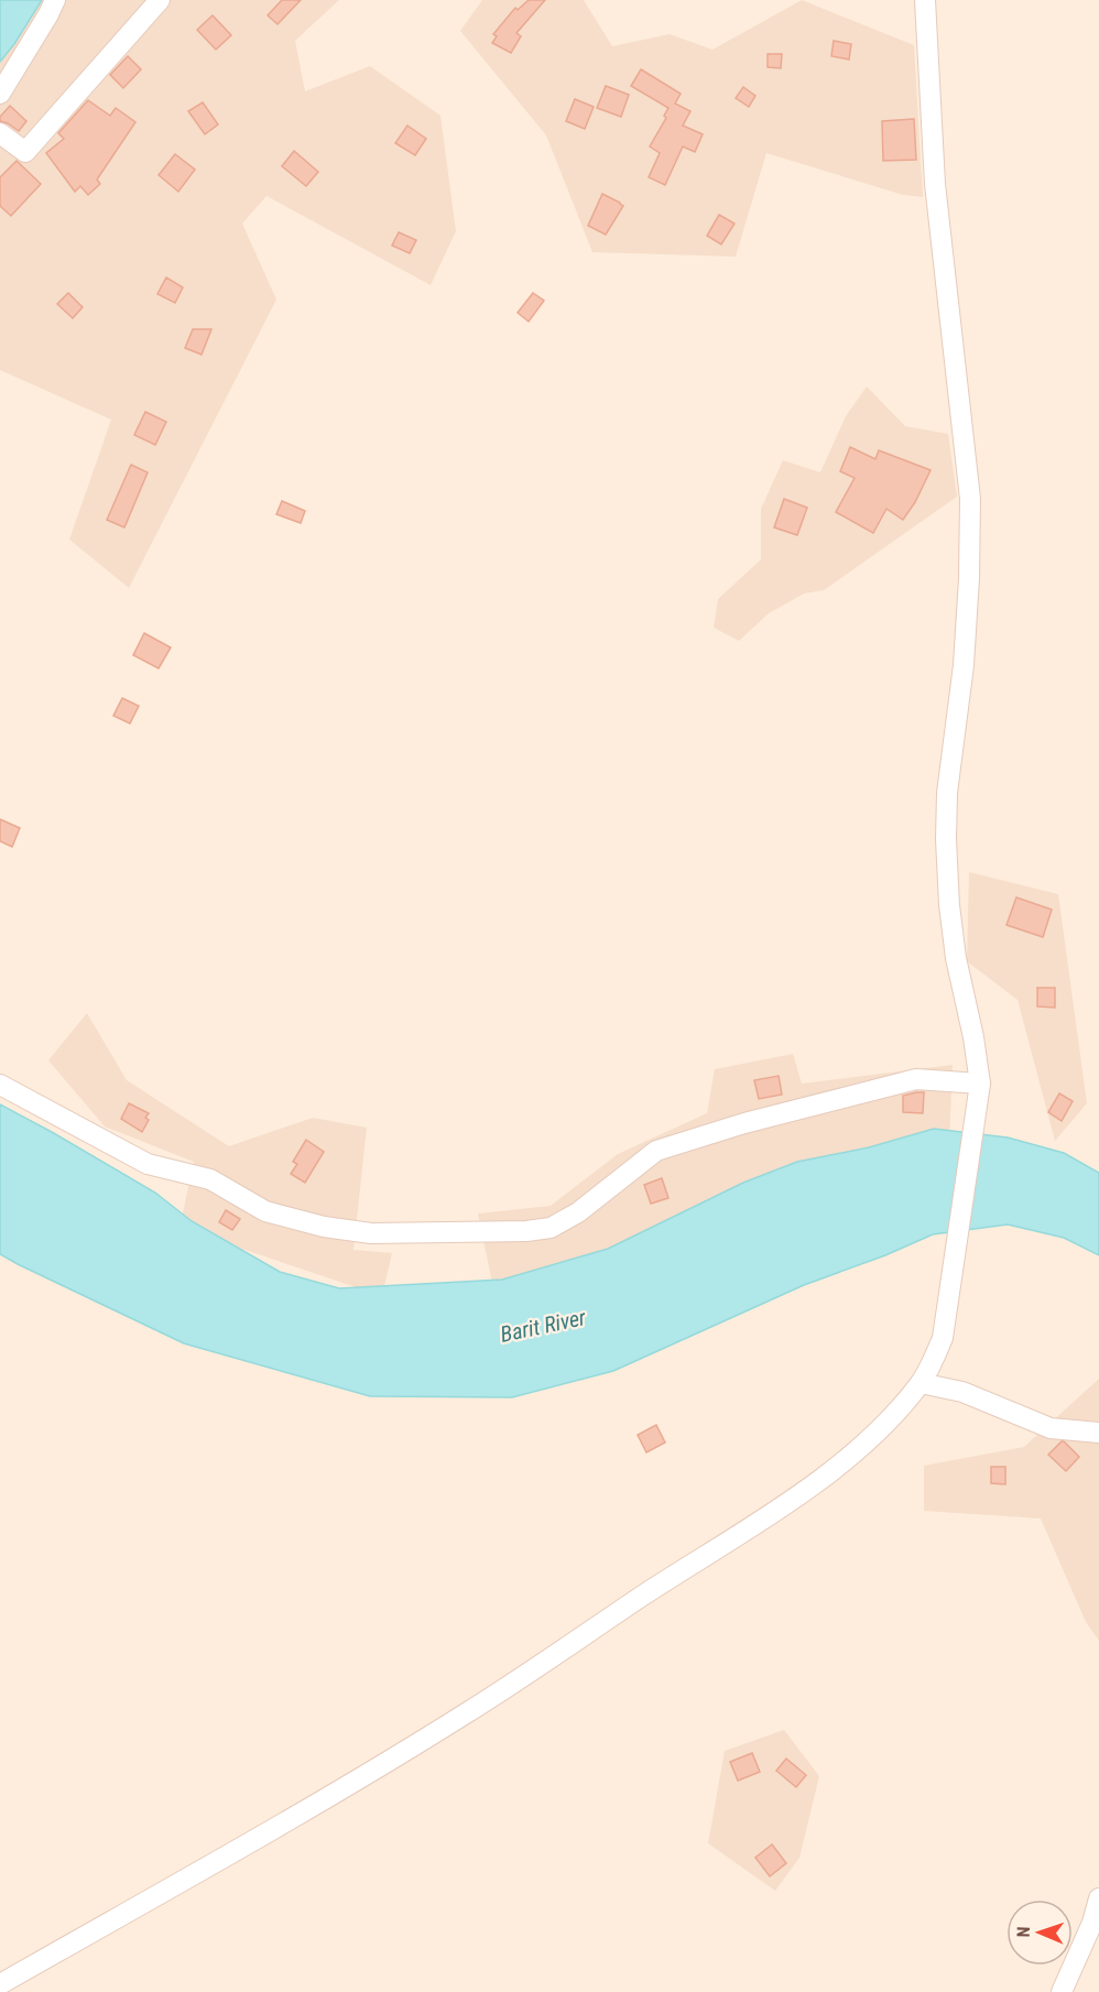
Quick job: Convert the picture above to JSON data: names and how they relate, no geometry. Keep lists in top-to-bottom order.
{
  "water": ["Barit River"],
  "north": "left"
}
